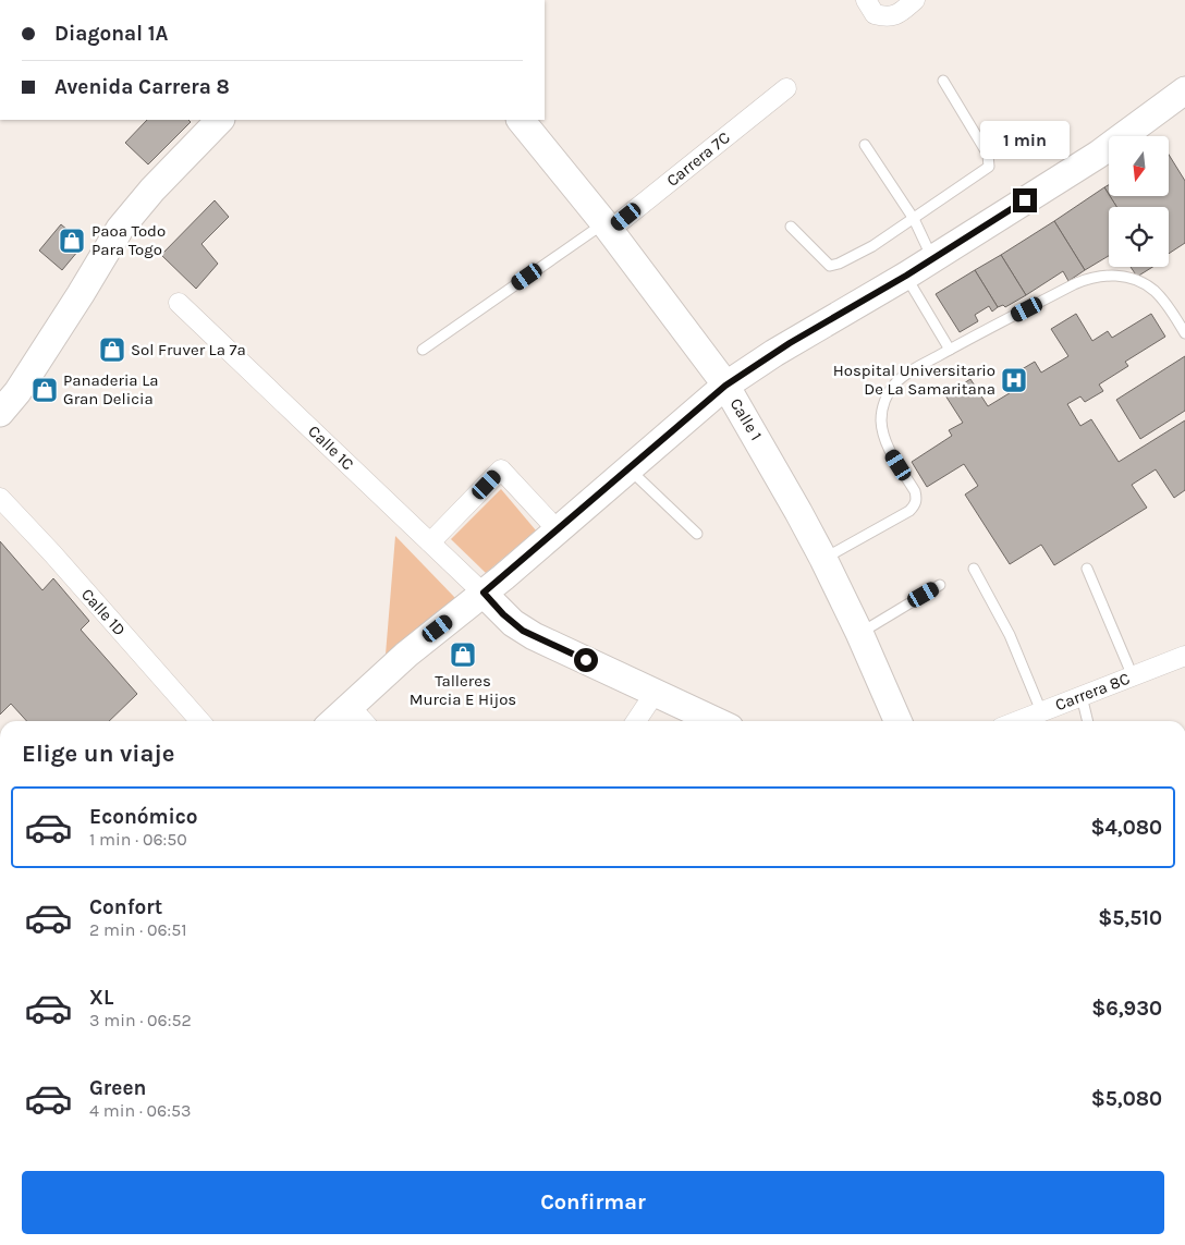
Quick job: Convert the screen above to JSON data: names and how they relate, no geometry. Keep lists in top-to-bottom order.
{
  "streets": {
    "main road": ["Calle 1"],
    "street": [
      "Carrera 7C",
      "Calle 1C",
      "Calle 1D",
      "Carrera 8C"
    ]
  },
  "crossings": [
    ["Carrera 7C", "Calle 1"]
  ],
  "places": {
    "shop": [
      "Paoa Todo Para Togo",
      "Sol Fruver La 7a",
      "Panaderia La Gran Delicia",
      "Talleres Murcia E Hijos"
    ],
    "hospital": ["Hospital Universitario De La Samaritana"]
  },
  "north": "bottom",
  "page": {
    "banner": ["Diagonal 1A", "Avenida Carrera 8"],
    "bubble": "1 min",
    "heading": "Elige un viaje",
    "list": [
      {
        "name": "Económico",
        "note": "1 min · 06:50",
        "value": "$4,080"
      },
      {
        "name": "Confort",
        "note": "2 min · 06:51",
        "value": "$5,510"
      },
      {
        "name": "XL",
        "note": "3 min · 06:52",
        "value": "$6,930"
      },
      {
        "name": "Green",
        "note": "4 min · 06:53",
        "value": "$5,080"
      }
    ],
    "buttons": "Confirmar"
  }
}
